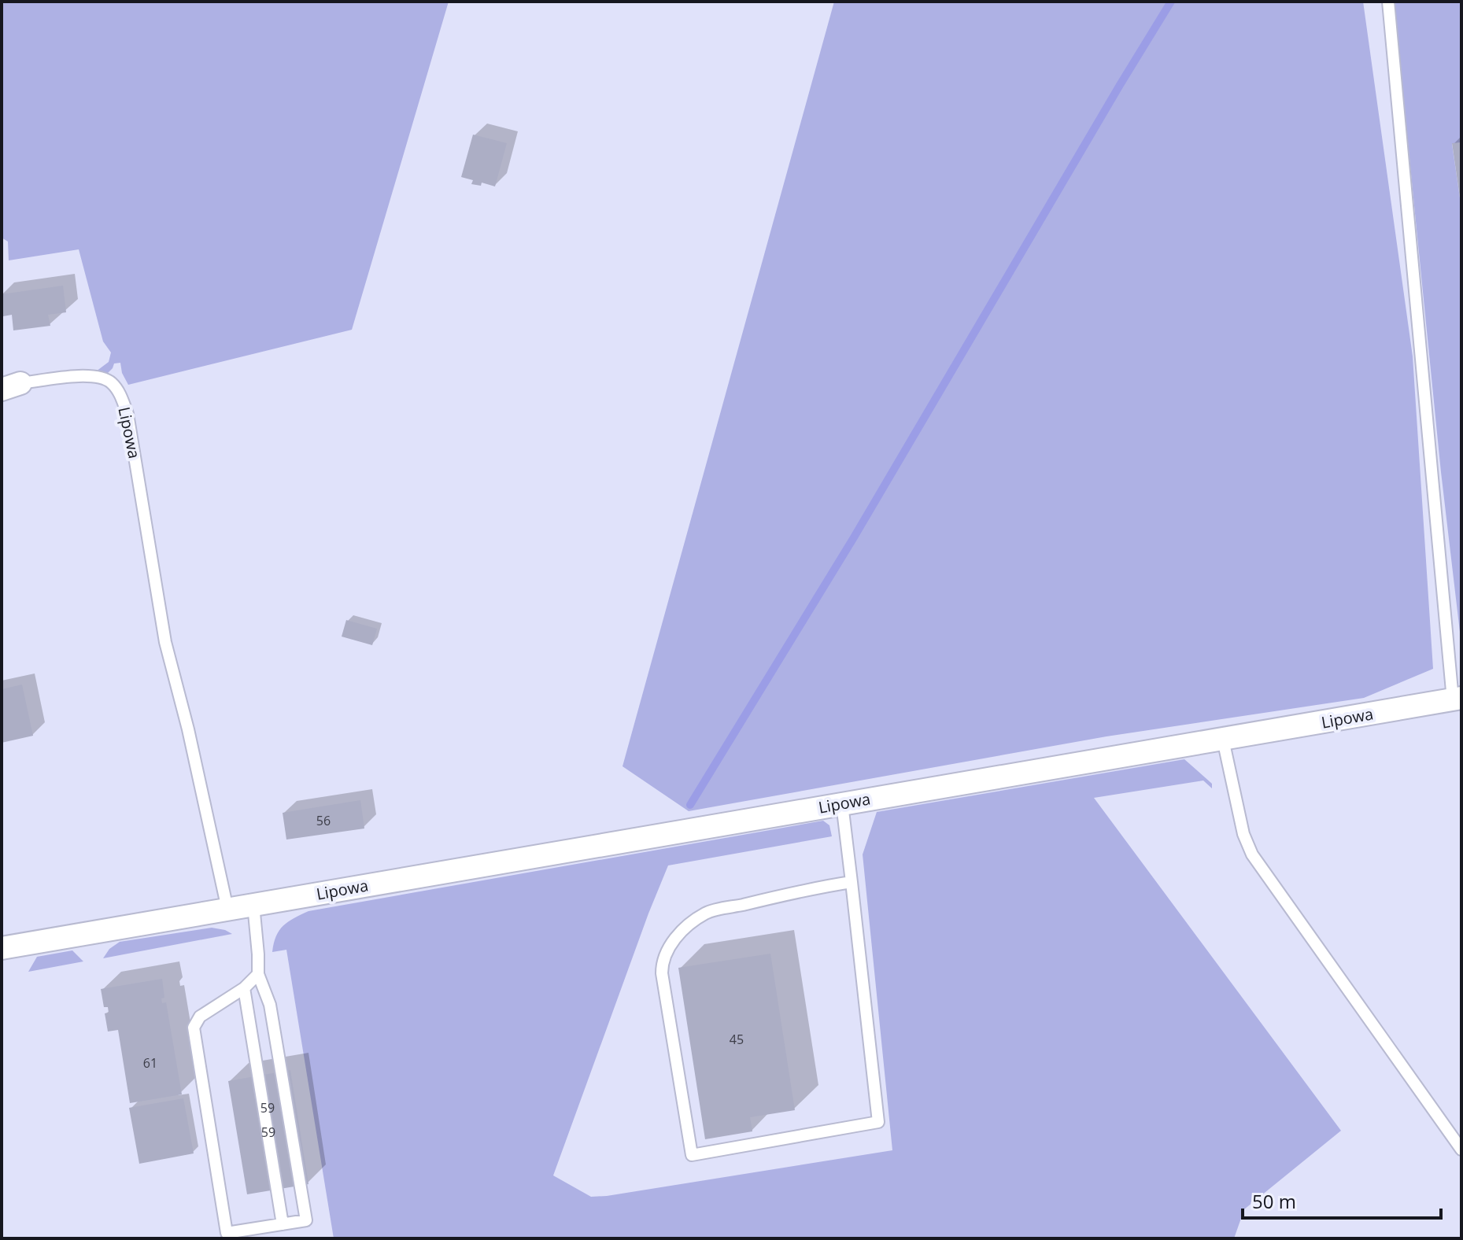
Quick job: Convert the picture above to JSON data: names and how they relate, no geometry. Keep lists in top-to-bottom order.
{
  "streets": {
    "street": ["Lipowa"]
  },
  "house_numbers": [
    "56",
    "45",
    "61",
    "59",
    "59"
  ],
  "scale_bar": "50 m"
}
